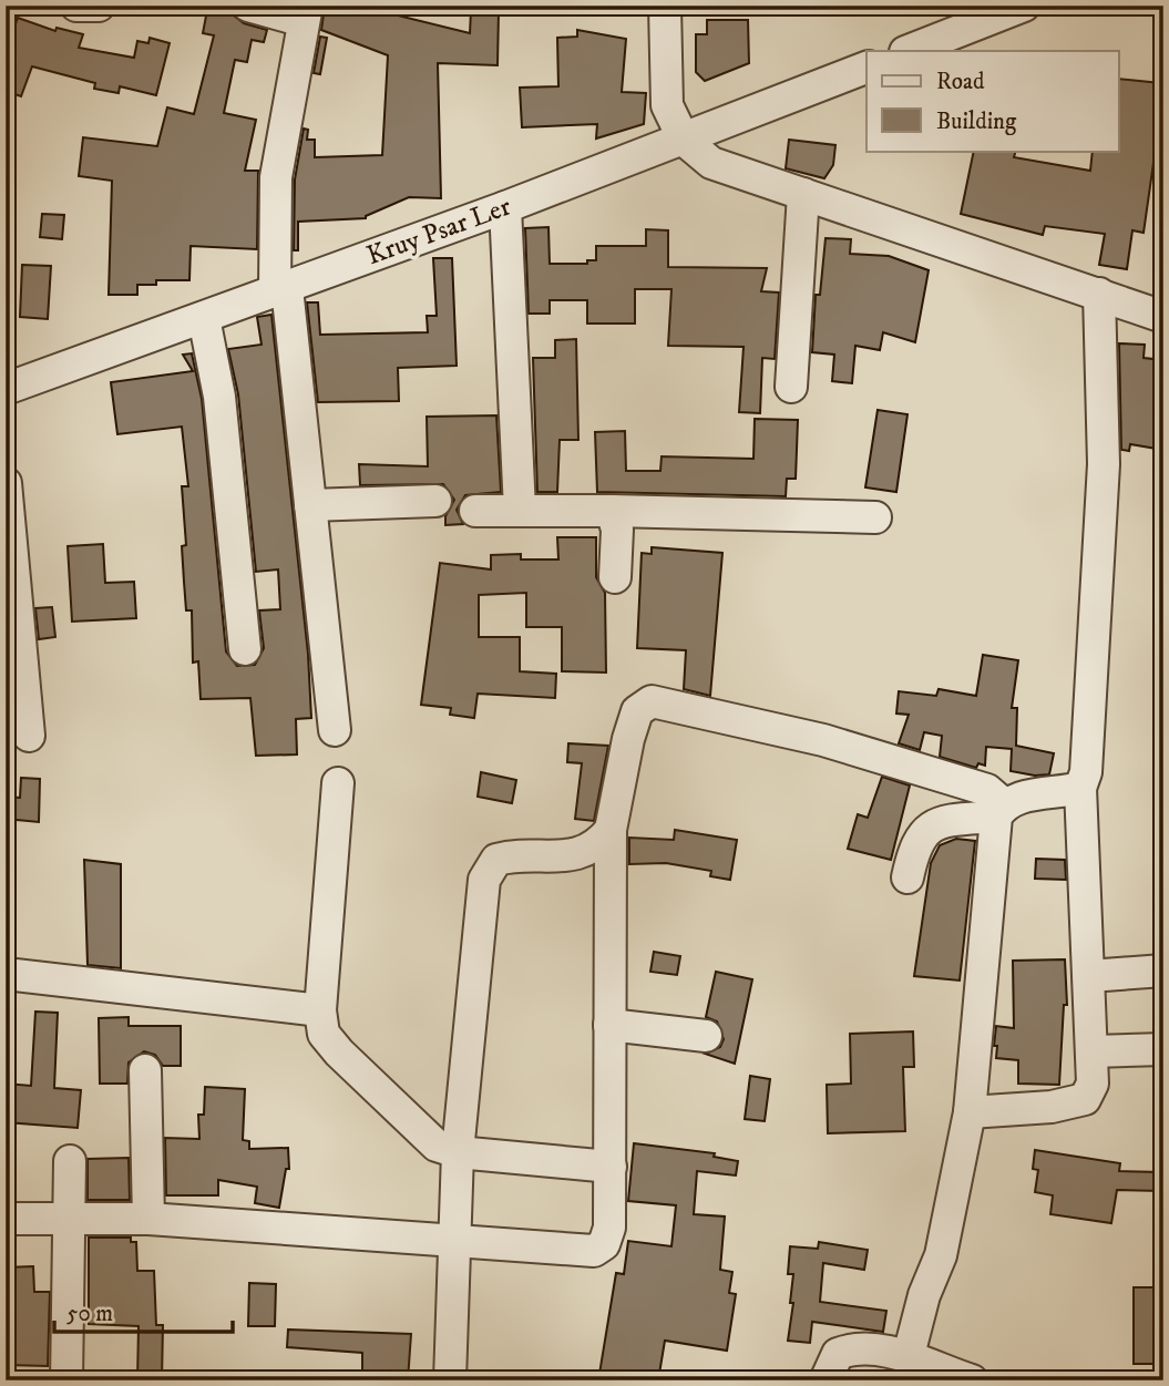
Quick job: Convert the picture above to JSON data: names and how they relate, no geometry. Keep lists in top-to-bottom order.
{
  "streets": {
    "street": ["Kruy Psar Ler"]
  },
  "legend": ["Road", "Building"],
  "scale_bar": "50 m"
}
